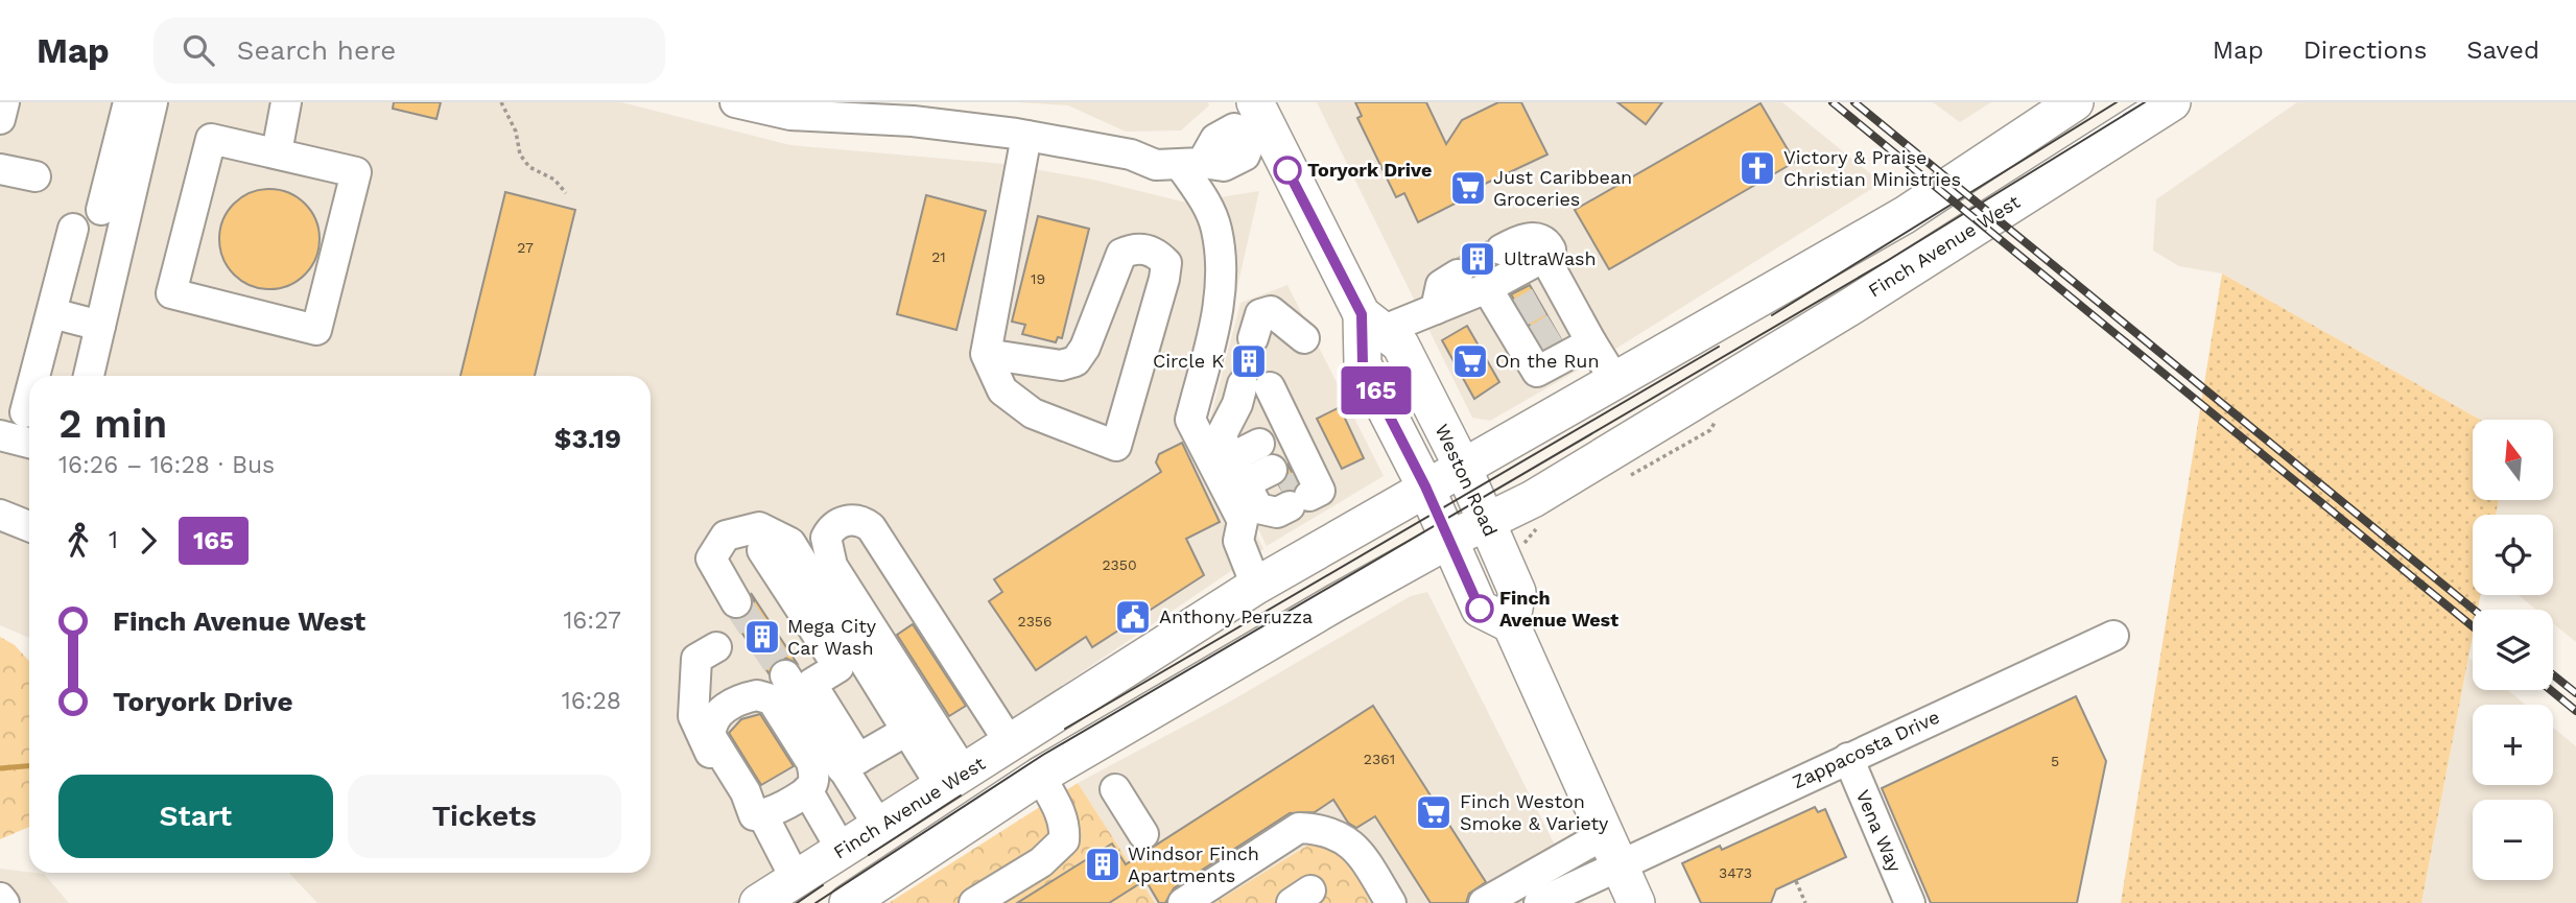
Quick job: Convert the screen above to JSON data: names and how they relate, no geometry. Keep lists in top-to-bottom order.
{
  "streets": {
    "main road": ["Finch Avenue West", "Weston Road"],
    "street": ["Zappacosta Drive", "Vena Way"]
  },
  "crossings": [
    ["Finch Avenue West", "Weston Road"],
    ["Zappacosta Drive", "Vena Way"]
  ],
  "places": {
    "church": ["Victory & Praise Christian Ministries"],
    "other": ["Toryork Drive", "Finch Avenue West"],
    "supermarket": ["Just Caribbean Groceries", "On the Run", "Finch Weston Smoke & Variety"],
    "building": [
      "UltraWash",
      "Circle K",
      "Mega City Car Wash",
      "Windsor Finch Apartments"
    ],
    "public building": ["Anthony Peruzza"]
  },
  "lines": ["bus line 165"],
  "house_numbers": [
    "27",
    "21",
    "19",
    "2350",
    "2356",
    "2361",
    "5",
    "3473"
  ],
  "north": "top",
  "page": {
    "header": "Map",
    "search": "Search here",
    "nav": ["Map", "Directions", "Saved"],
    "on_map": "165",
    "heading": ["2 min", "16:26 – 16:28 · Bus", "$3.19"],
    "map_buttons": ["+", "−"],
    "legs": ["1", "165"],
    "list": [
      {
        "name": "Finch Avenue West",
        "value": "16:27"
      },
      {
        "name": "Toryork Drive",
        "value": "16:28"
      }
    ],
    "buttons": ["Start", "Tickets"]
  }
}
